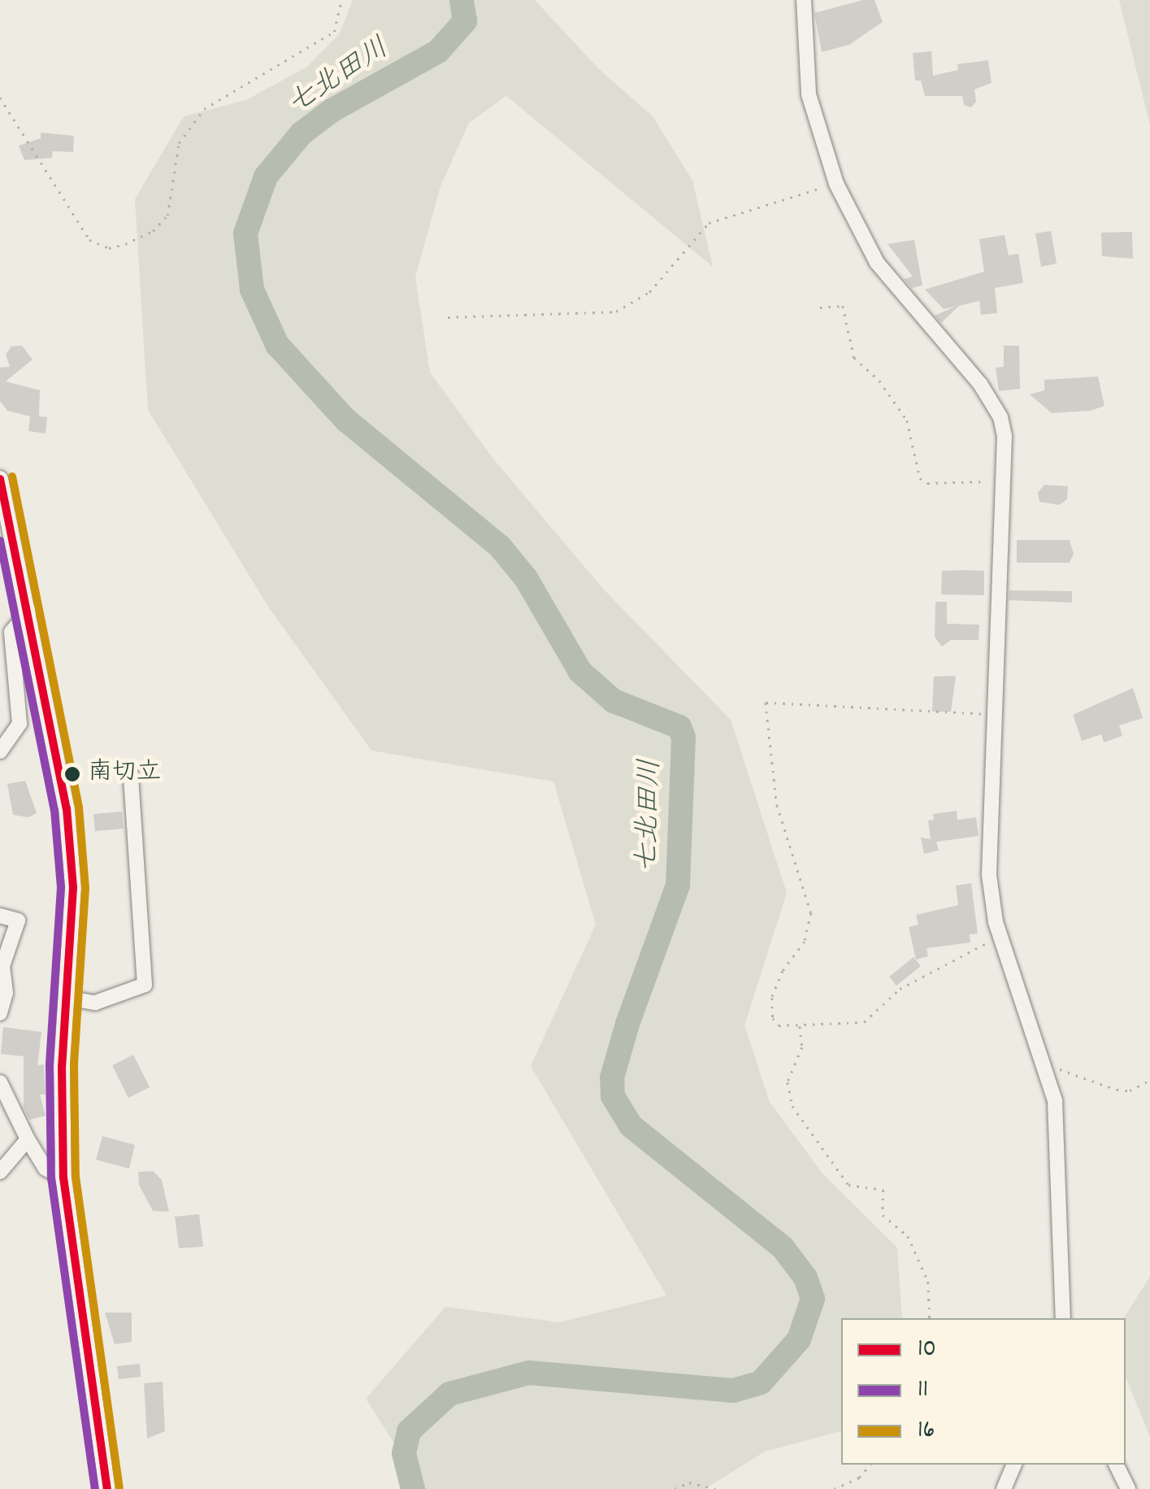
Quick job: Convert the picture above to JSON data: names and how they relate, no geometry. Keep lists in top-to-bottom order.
{
  "water": ["七北田川"],
  "places": ["南切立"],
  "lines": ["transit line 16", "transit line 10", "transit line 11"],
  "legend": ["10", "11", "16"]
}
